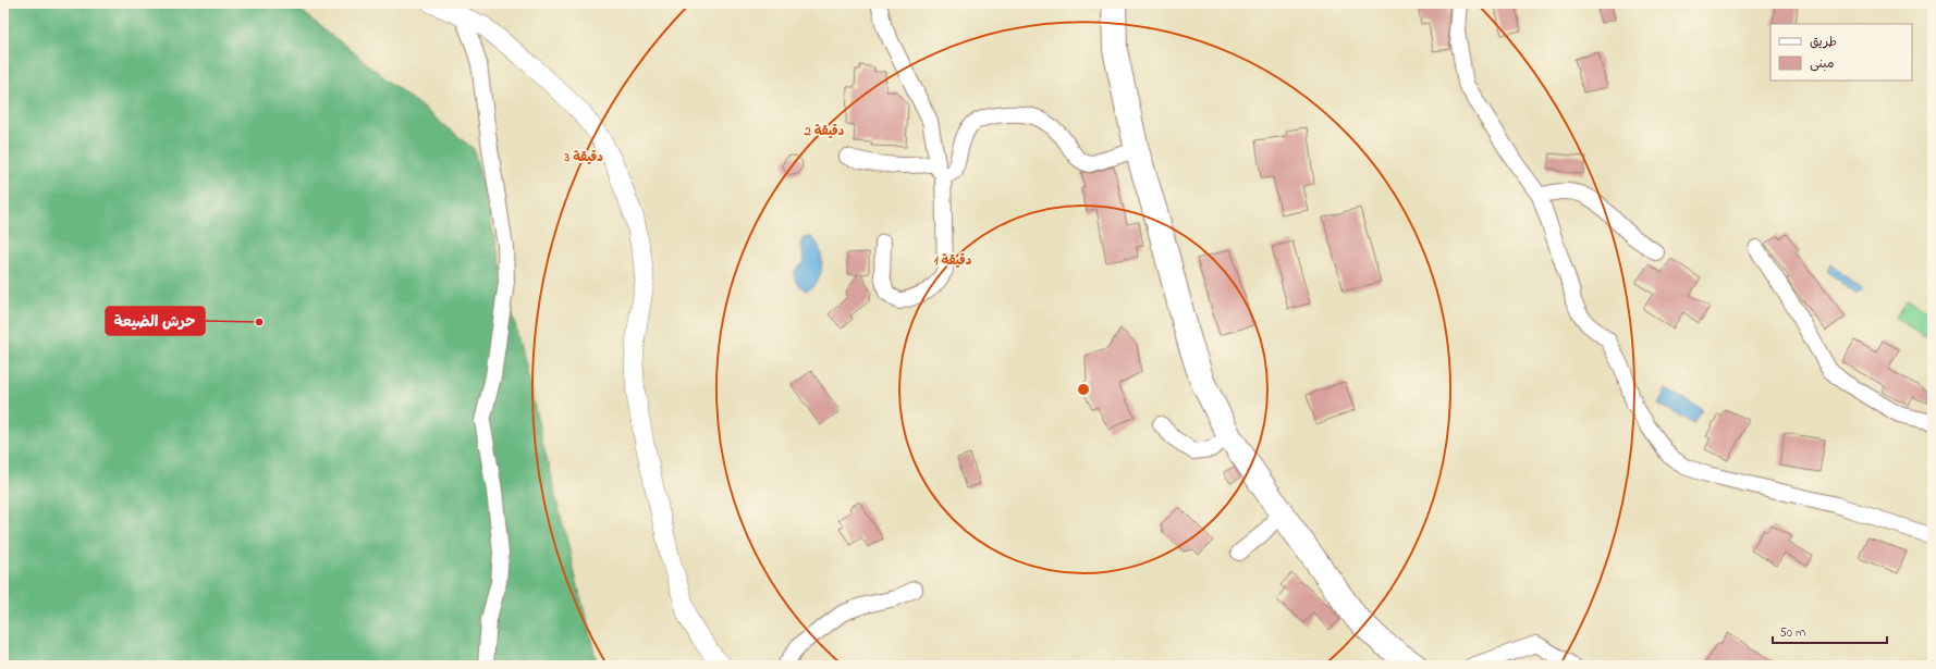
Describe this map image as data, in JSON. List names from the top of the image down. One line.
{"places":["حرش الضيعة"],"legend":["طريق","مبنى"],"scale_bar":"50 m","rings":["2 دقيقة","3 دقيقة","1 دقيقة"]}
